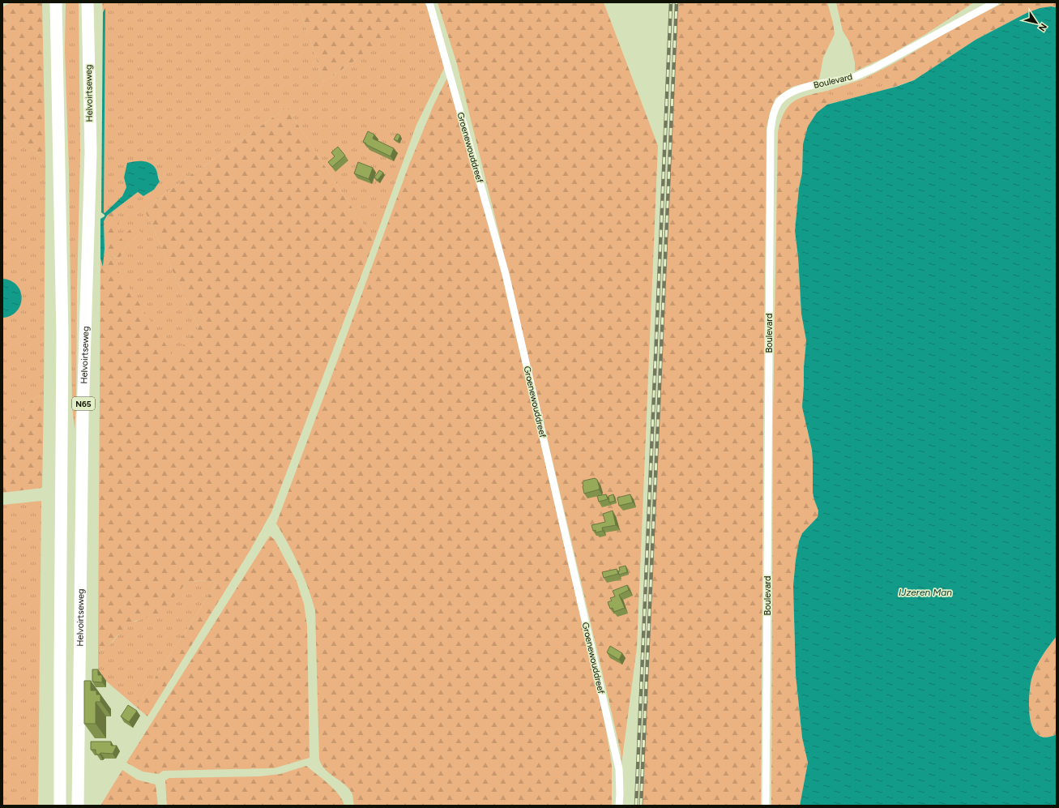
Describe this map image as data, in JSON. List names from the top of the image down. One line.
{"streets":{"main road":["Helvoirtseweg","N65"],"street":["Boulevard","Groenewouddreef"]},"water":["IJzeren Man"],"north":"bottom right"}
